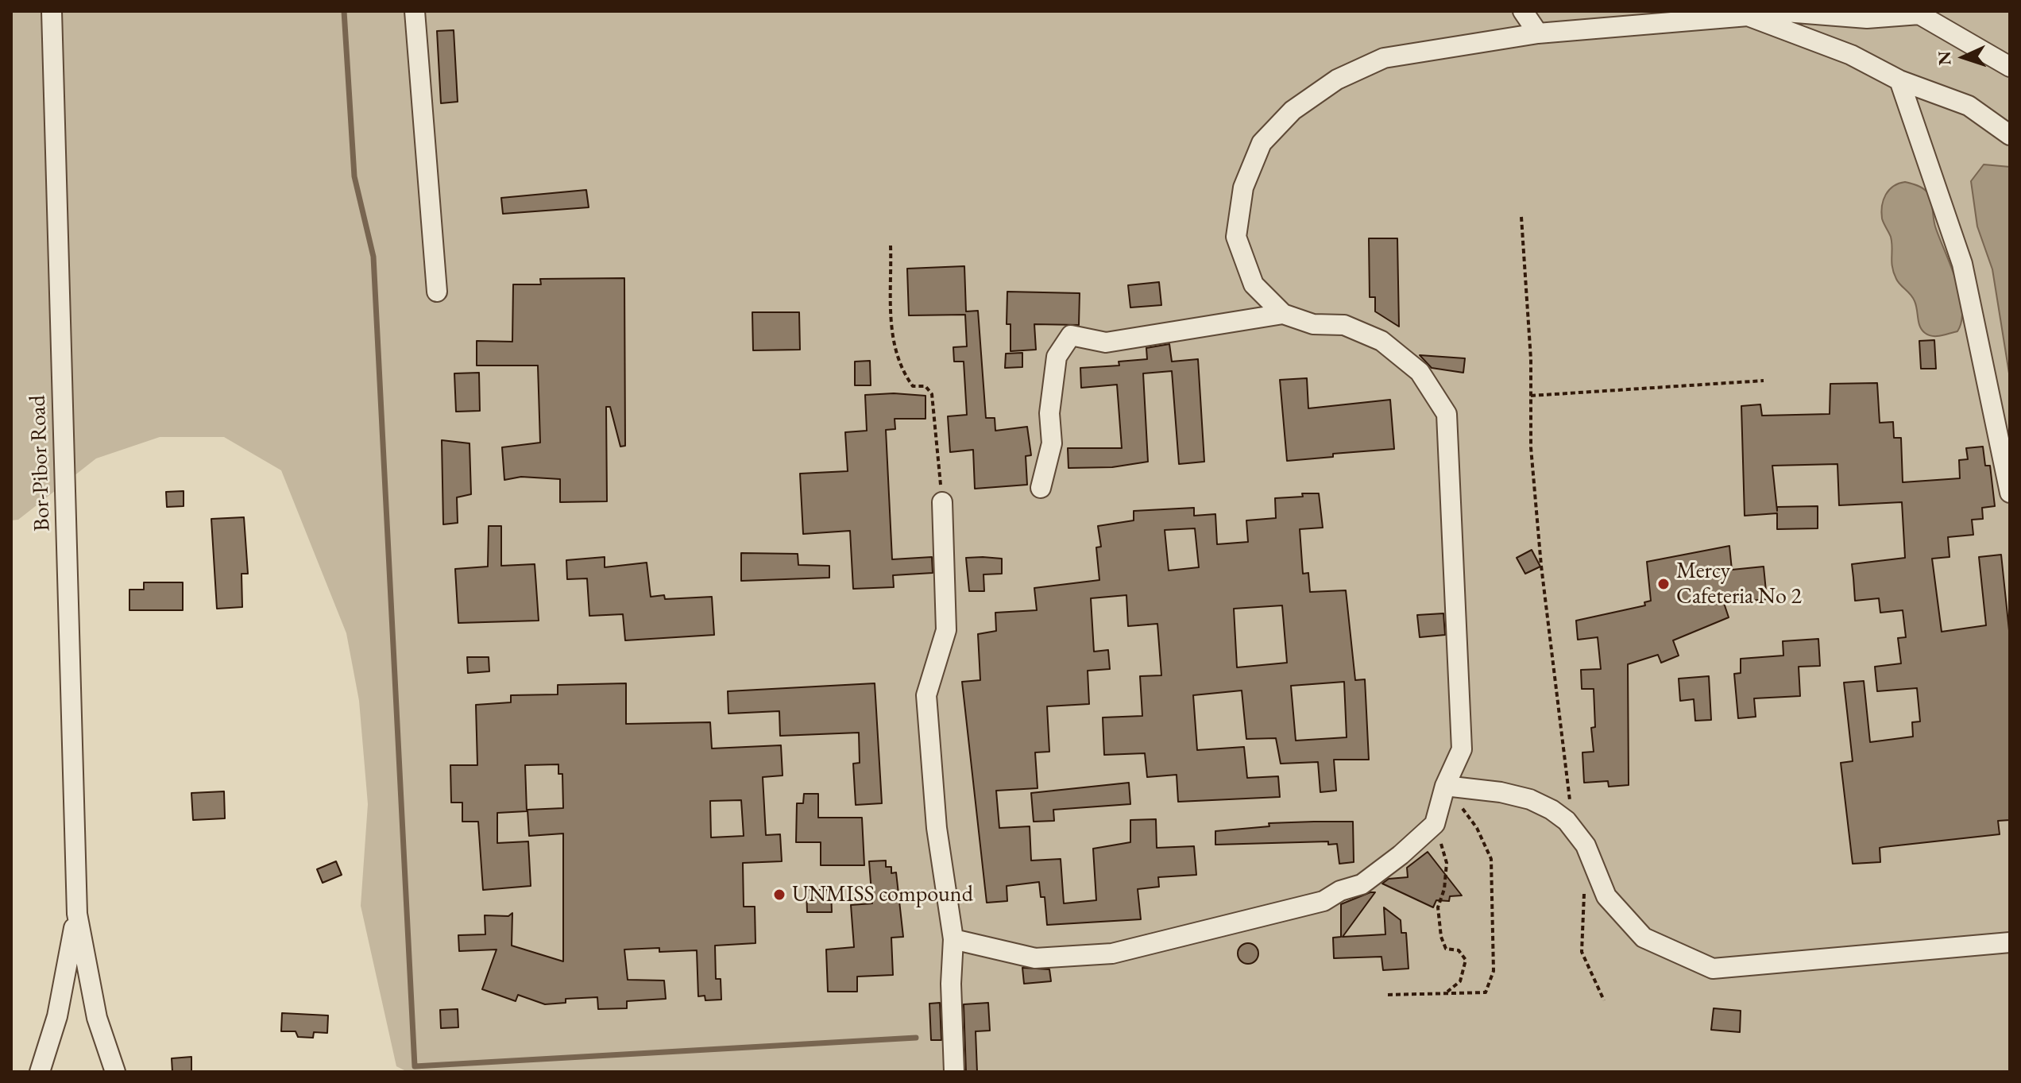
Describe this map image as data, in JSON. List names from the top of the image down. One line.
{"streets":{"street":["Bor-Pibor Road"]},"places":["Mercy Cafeteria No 2","UNMISS compound"],"north":"left"}
